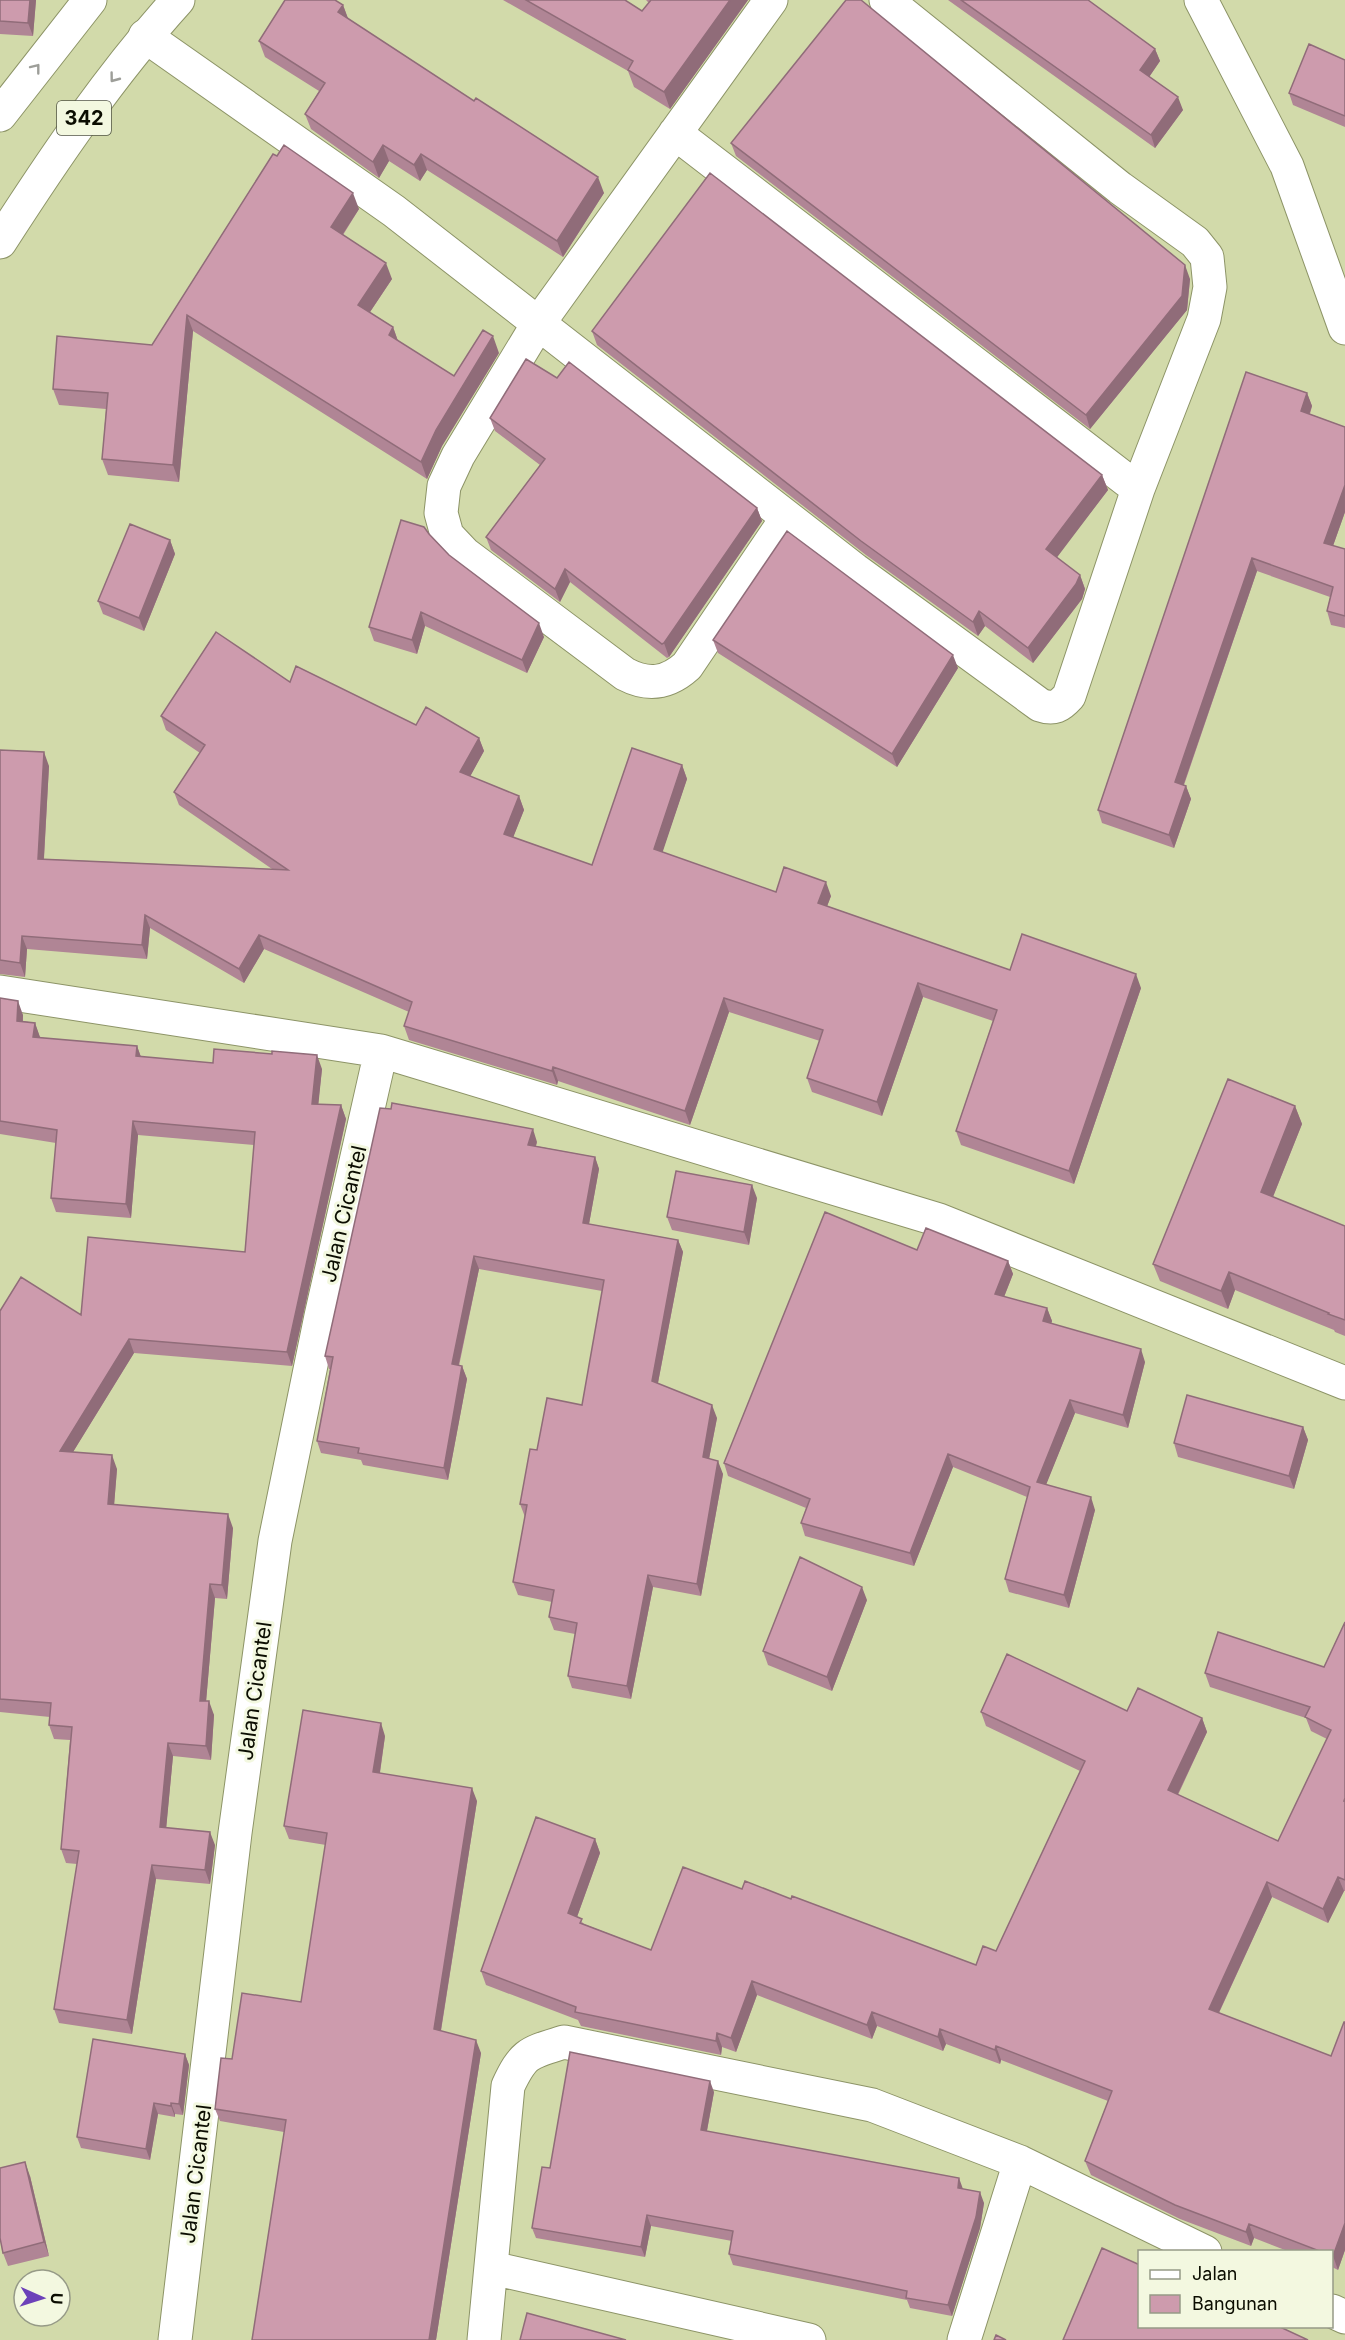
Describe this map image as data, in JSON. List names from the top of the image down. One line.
{"streets":{"street":["342","Jalan Cicantel"]},"legend":["Jalan","Bangunan"],"north":"right"}
